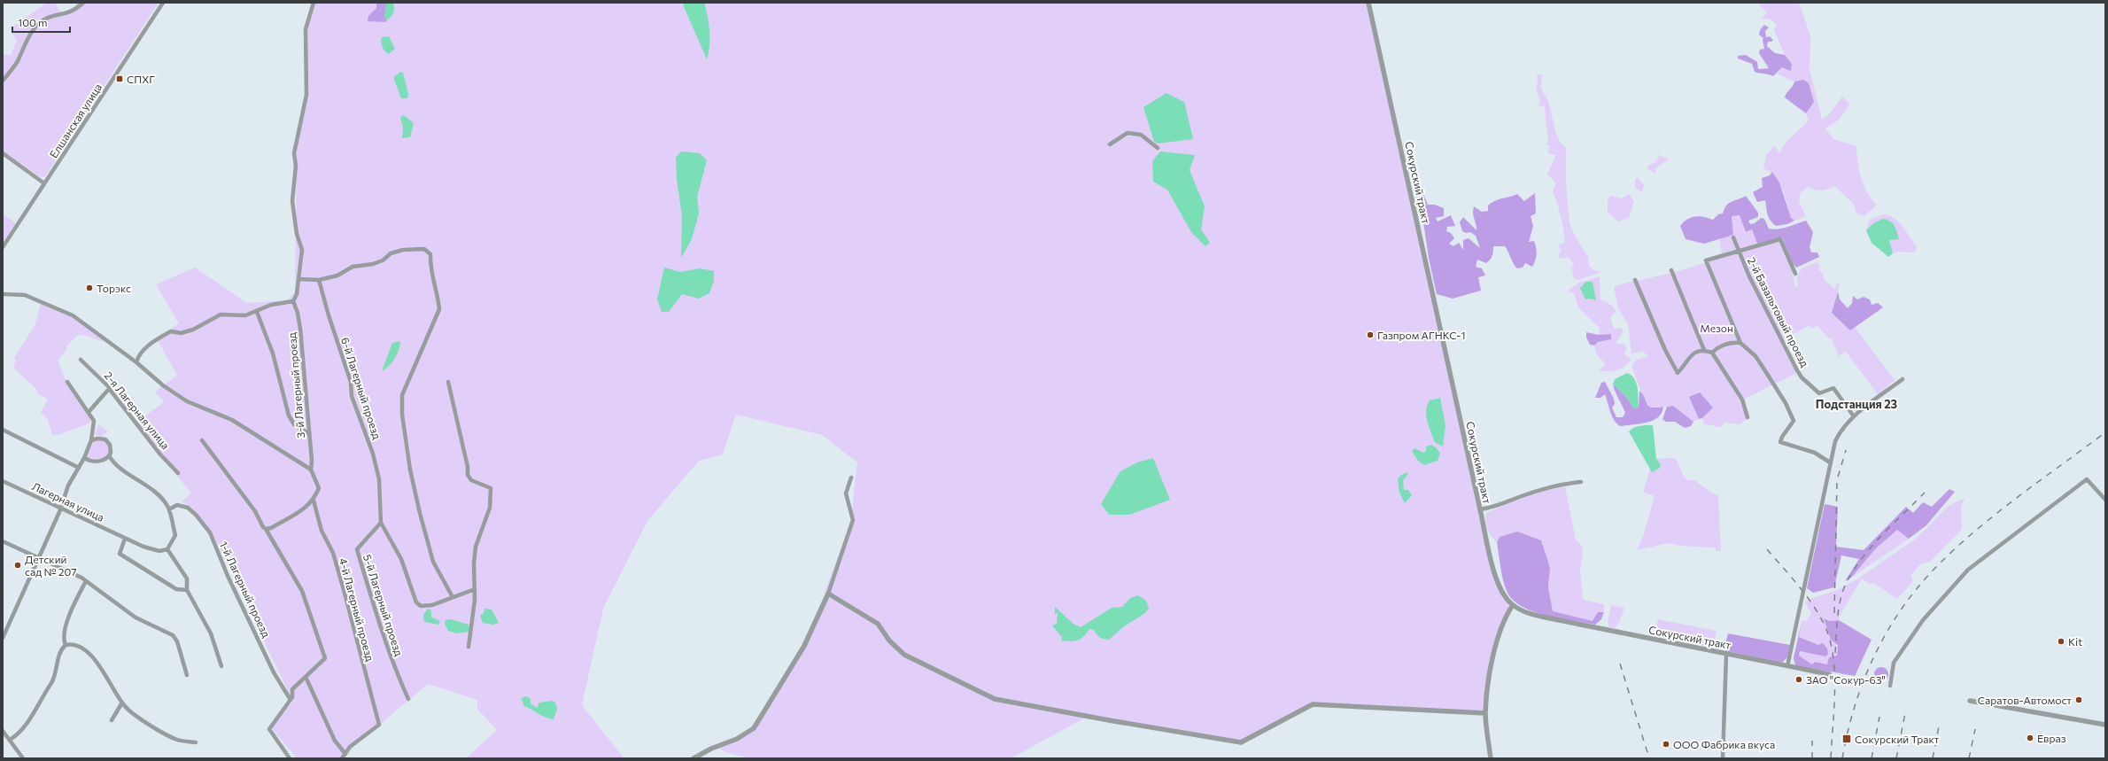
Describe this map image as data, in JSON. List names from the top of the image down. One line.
{"streets":{"street":["Елшанская улица","Сокурский тракт","2-й Базальтовый проезд","3-й Лагерный проезд","6-й Лагерный проезд","2-я Лагерная улица","Лагерная улица","1-й Лагерный проезд","5-й Лагерный проезд","4-й Лагерный проезд"]},"crossings":[["6-й Лагерный проезд","5-й Лагерный проезд"]],"districts":["Подстанция 23"],"parks":["Мезон"],"places":{"transit":["СПХГ","Сокурский Тракт"],"other":["Торэкс","Газпром АГНКС-1","Детский сад № 207","Kit","ЗАО \"Сокур-63\"","Саратов-Автомост","Евраз","ООО Фабрика вкуса"]},"scale_bar":"100 m"}
